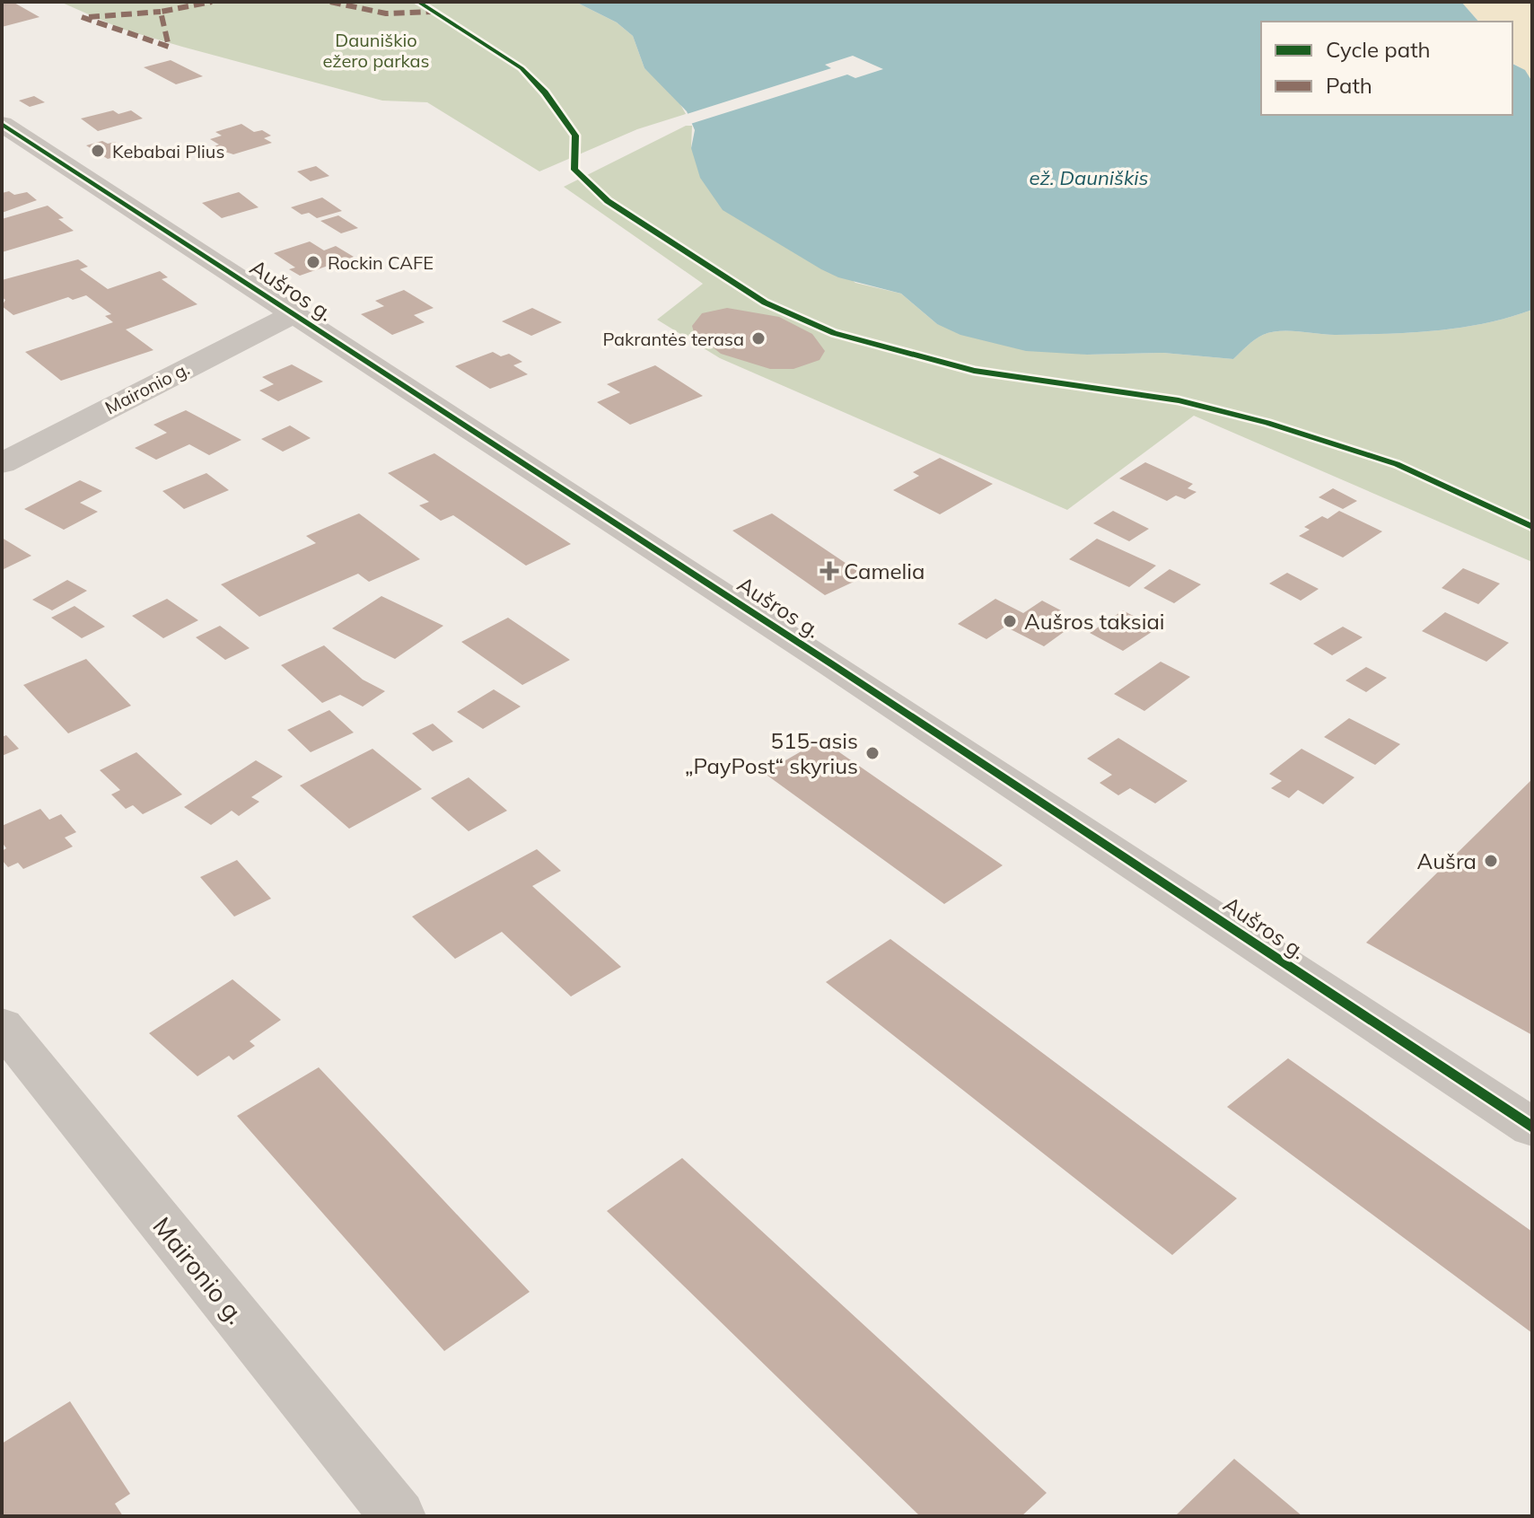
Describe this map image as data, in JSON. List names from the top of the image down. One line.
{"streets":{"street":["Aušros g.","Maironio g."]},"crossings":[["Aušros g.","Maironio g."]],"water":["ež. Dauniškis"],"parks":["Dauniškio ežero parkas"],"places":{"other":["Kebabai Plius","Rockin CAFE","Pakrantės terasa","Aušros taksiai","515-asis „PayPost“ skyrius","Aušra"],"health":["Camelia"]},"legend":["Cycle path","Path"]}
